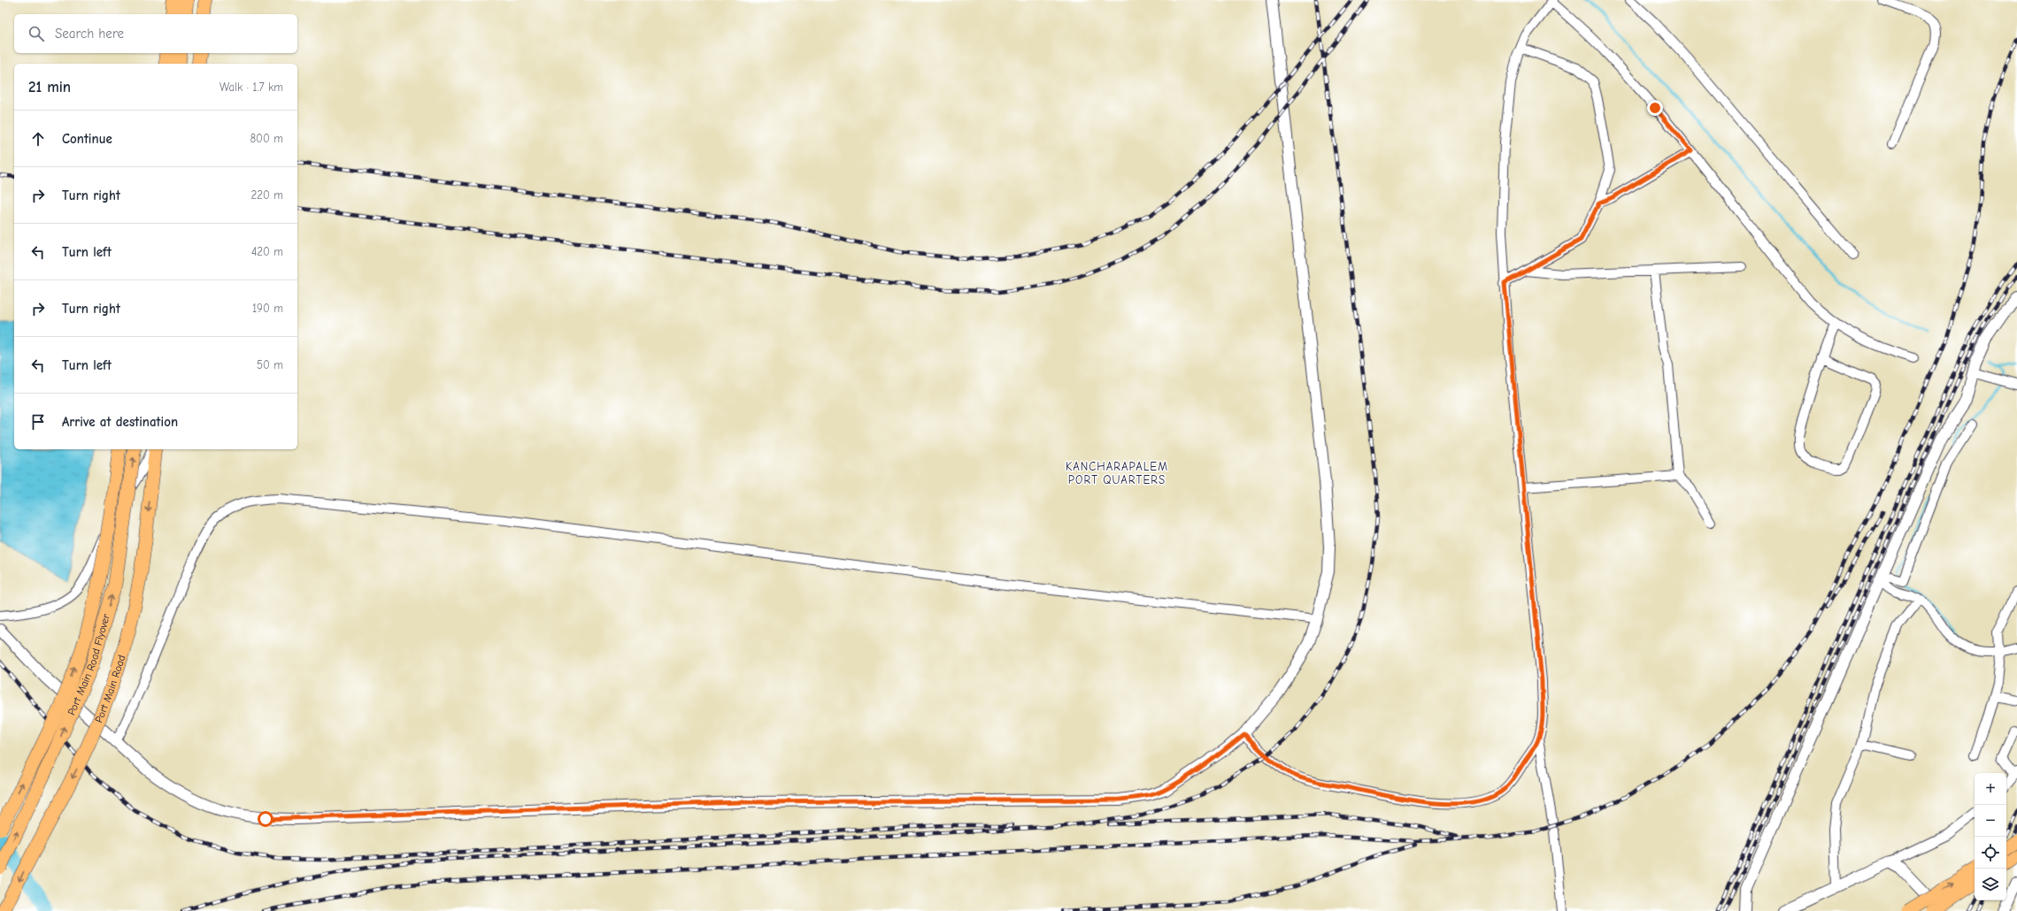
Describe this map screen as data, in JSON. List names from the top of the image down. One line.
{"streets":{"main road":["Port Main Road Flyover","Port Main Road"]},"one_way":["Port Main Road Flyover","Port Main Road"],"districts":["KANCHARAPALEM PORT QUARTERS"],"page":{"search":"Search here","heading":["21 min","Walk · 1.7 km"],"list":[["Continue","800 m"],["Turn right","220 m"],["Turn left","420 m"],["Turn right","190 m"],["Turn left","50 m"],"Arrive at destination"],"map_buttons":["+","−"]}}
